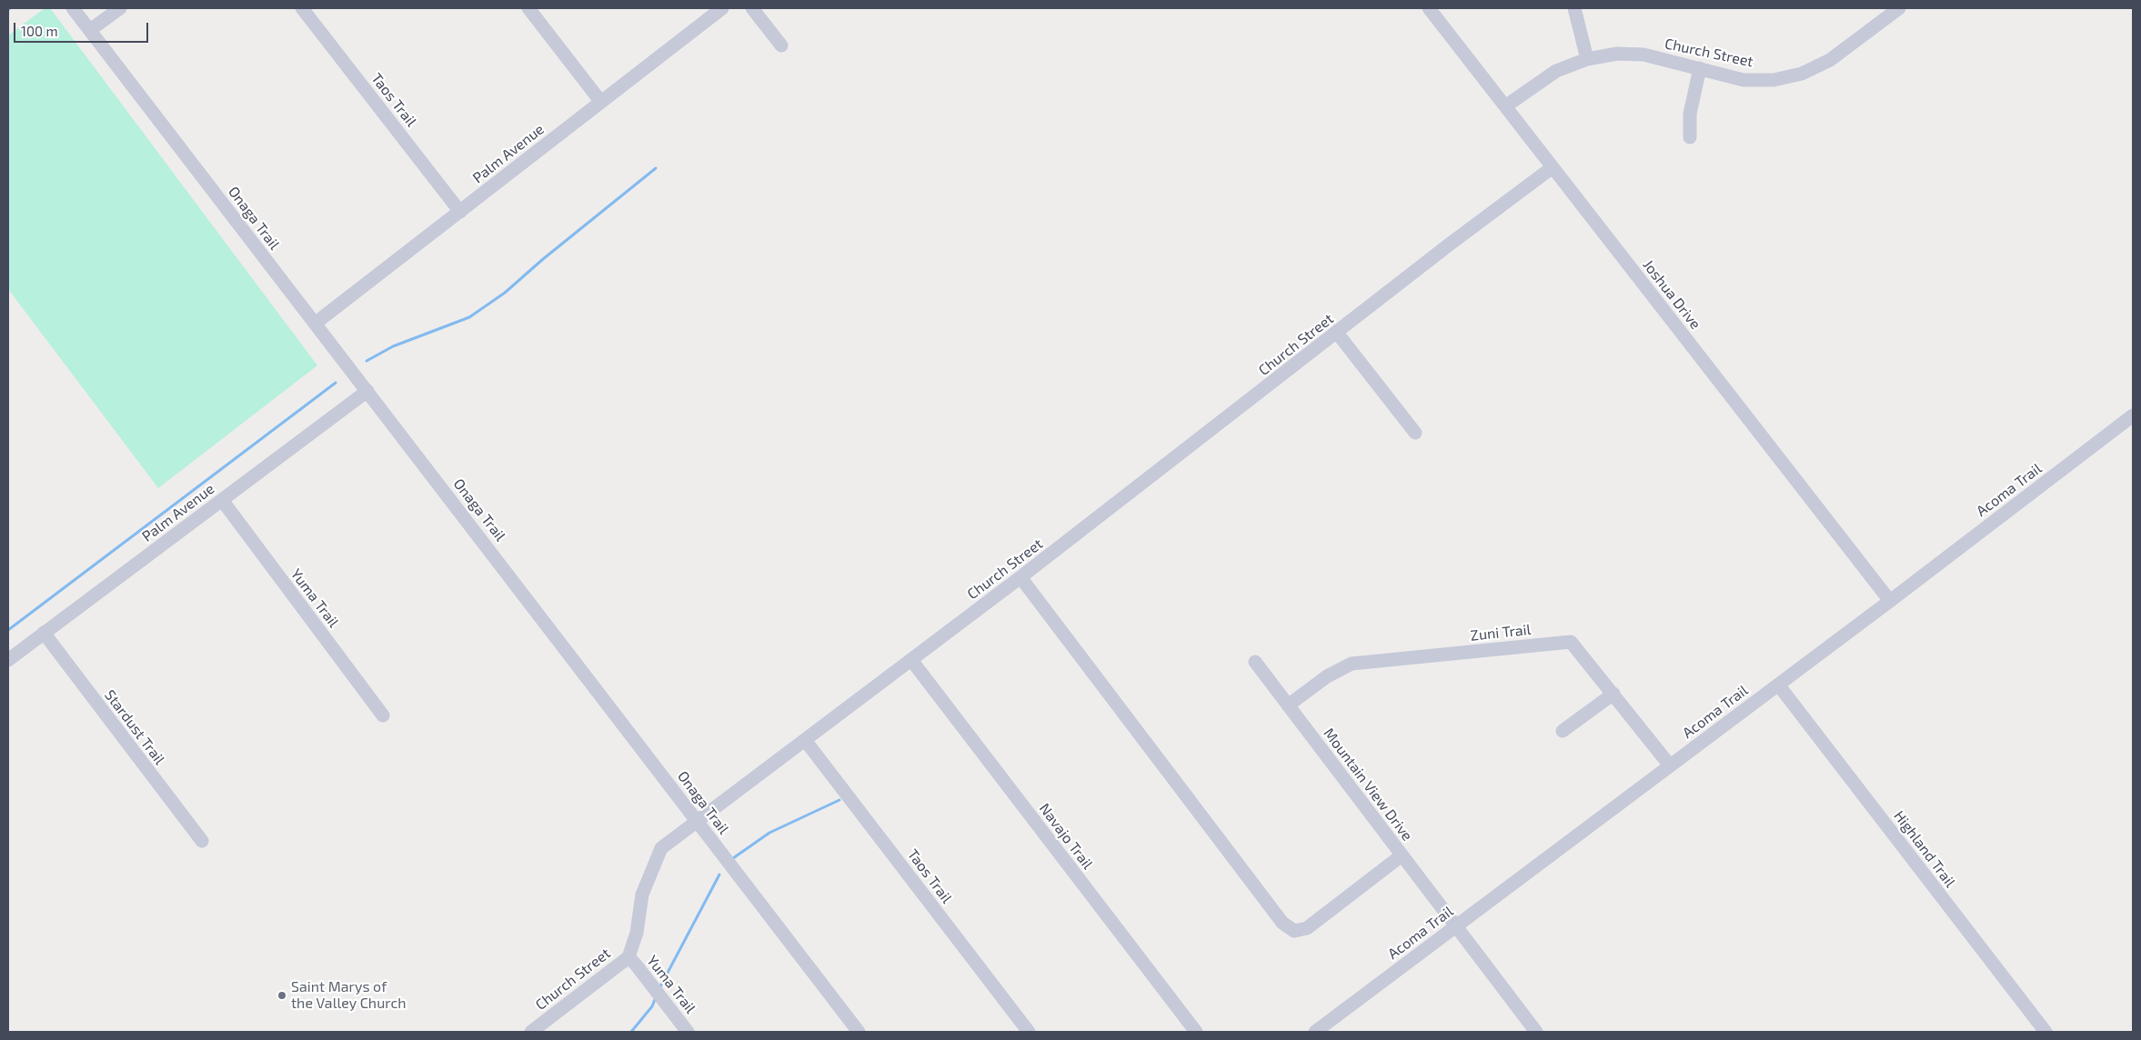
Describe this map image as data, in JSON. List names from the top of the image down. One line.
{"streets":{"street":["Church Street","Taos Trail","Palm Avenue","Onaga Trail","Joshua Drive","Acoma Trail","Yuma Trail","Zuni Trail","Stardust Trail","Mountain View Drive","Navajo Trail","Highland Trail"]},"crossings":[["Church Street","Taos Trail"],["Church Street","Onaga Trail"],["Church Street","Joshua Drive"],["Church Street","Yuma Trail"],["Church Street","Navajo Trail"],["Taos Trail","Palm Avenue"],["Palm Avenue","Onaga Trail"],["Palm Avenue","Yuma Trail"],["Palm Avenue","Stardust Trail"],["Joshua Drive","Acoma Trail"],["Acoma Trail","Zuni Trail"],["Acoma Trail","Mountain View Drive"],["Acoma Trail","Highland Trail"],["Zuni Trail","Mountain View Drive"]],"places":["Saint Marys of the Valley Church"],"scale_bar":"100 m"}
